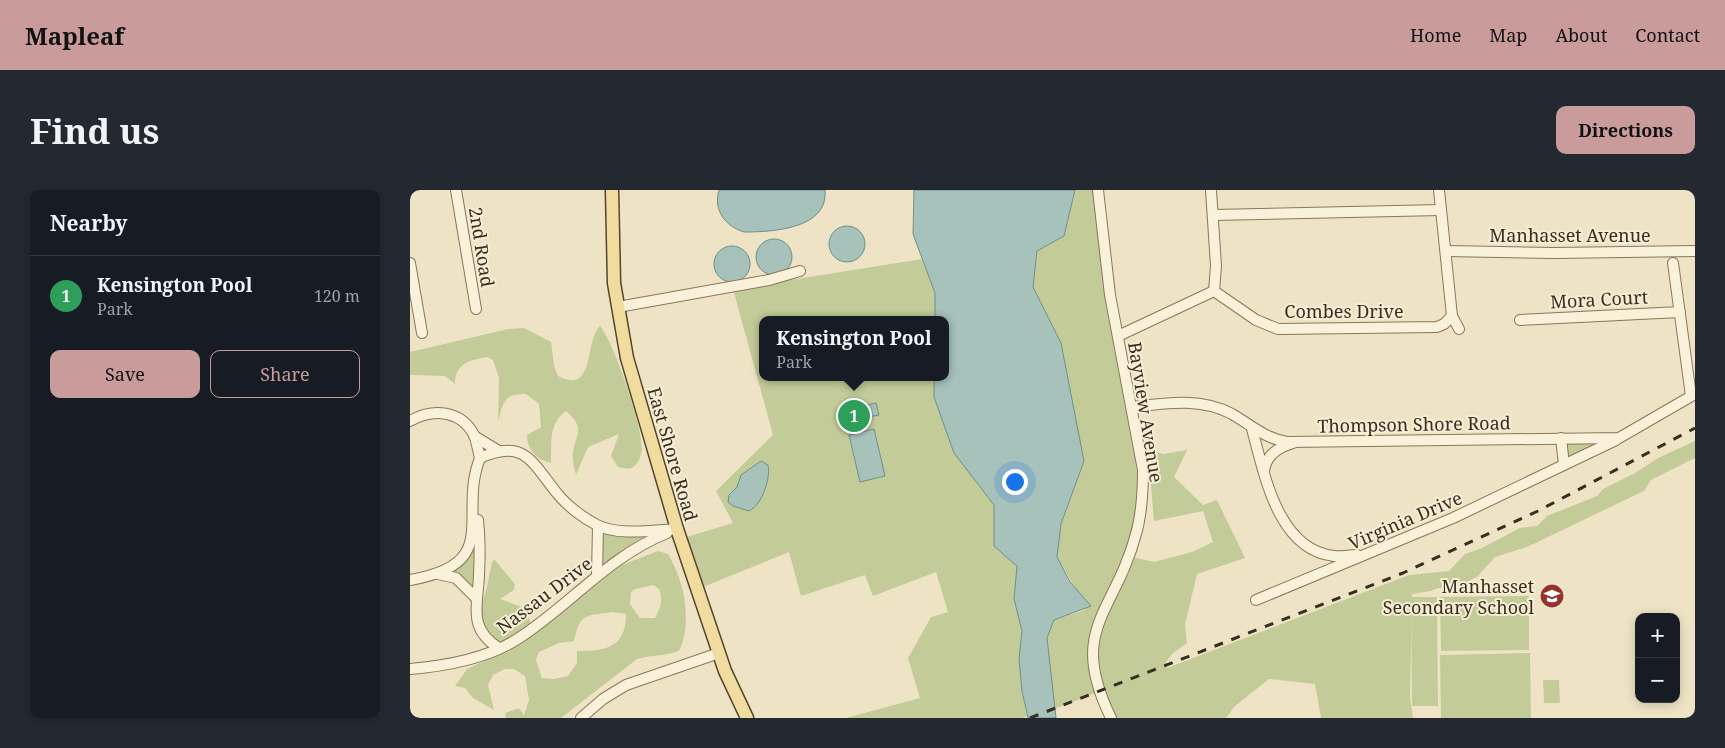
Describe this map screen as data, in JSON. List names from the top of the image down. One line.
{"streets":{"main road":["East Shore Road"],"street":["Manhasset Avenue","2nd Road","Mora Court","Combes Drive","Bayview Avenue","Thompson Shore Road","Virginia Drive","Nassau Drive"]},"crossings":[["Bayview Avenue","Thompson Shore Road"],["Thompson Shore Road","Virginia Drive"],["East Shore Road","Nassau Drive"]],"places":{"school or university":["Manhasset Secondary School"]},"page":{"header":"Mapleaf","nav":["Home","Map","About","Contact"],"buttons":["Directions",["Save","Share"]],"title":"Find us","heading":"Nearby","list":[{"mark":"1","name":"Kensington Pool","note":"Park","value":"120 m"}],"popup":["Kensington Pool","Park"],"pins":"1","map_buttons":["+","−"]}}
